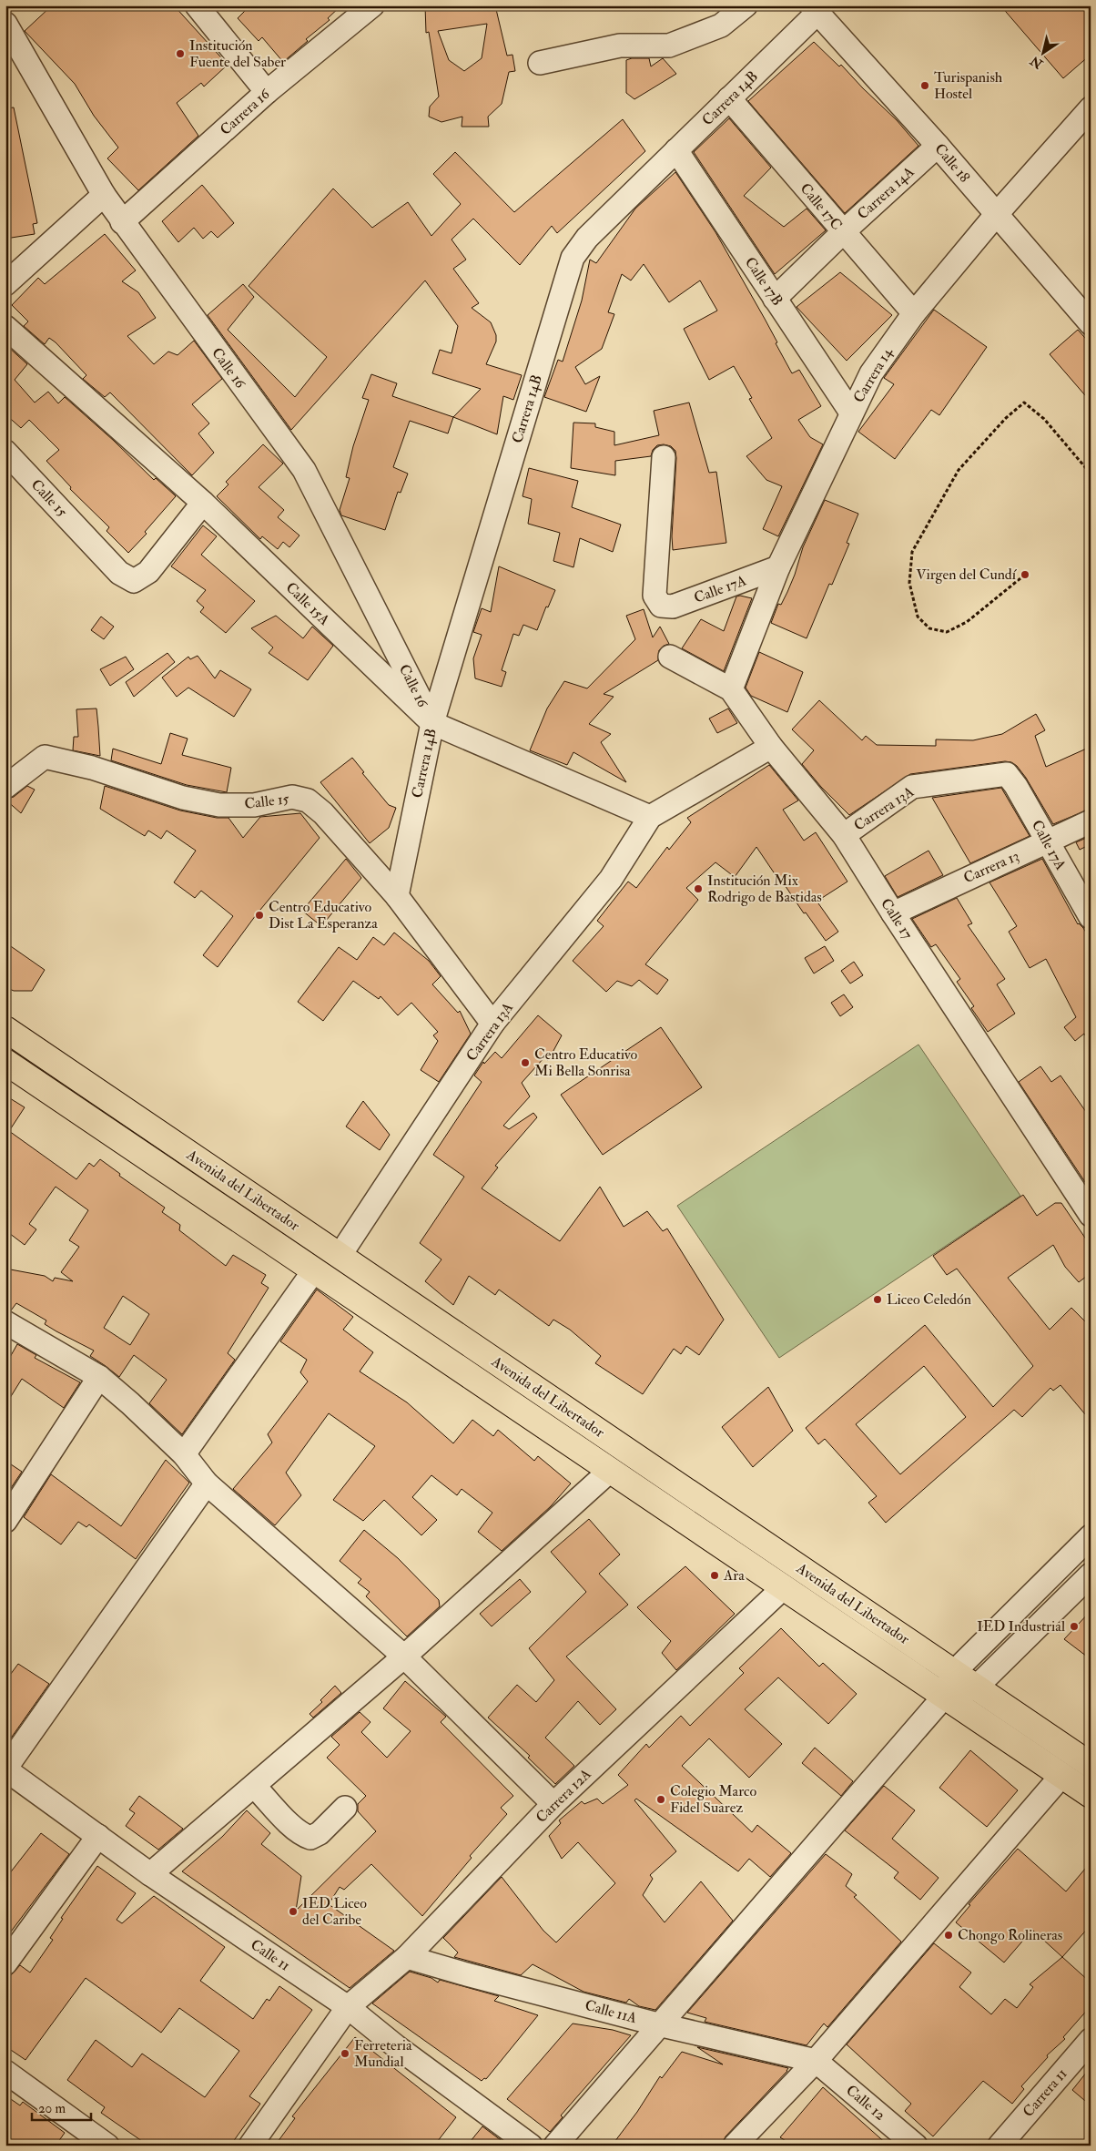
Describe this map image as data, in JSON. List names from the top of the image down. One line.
{"streets":{"main road":["Avenida del Libertador"],"street":["Carrera 14B","Carrera 16","Calle 18","Carrera 14A","Calle 17C","Calle 17B","Calle 16","Carrera 14","Calle 15","Calle 17A","Calle 15A","Carrera 13A","Carrera 13","Calle 17","Carrera 12A","Calle 11","Calle 11A","Carrera 11","Calle 12"]},"crossings":[["Carrera 14B","Calle 18"],["Carrera 14B","Calle 17C"],["Carrera 14B","Calle 17B"],["Carrera 14B","Calle 16"],["Carrera 14B","Calle 15"],["Carrera 14B","Calle 15A"],["Carrera 16","Calle 16"],["Calle 18","Carrera 14A"],["Calle 18","Carrera 14"],["Carrera 14A","Calle 17C"],["Carrera 14A","Calle 17B"],["Calle 17C","Carrera 14"],["Calle 17B","Carrera 14"],["Calle 16","Calle 15A"],["Carrera 14","Calle 17A"],["Carrera 14","Calle 17"],["Calle 15","Calle 15A"],["Calle 15","Carrera 13A"],["Calle 17A","Carrera 13A"],["Calle 17A","Carrera 13"],["Calle 15A","Carrera 13A"],["Carrera 13A","Calle 17"],["Carrera 13A","Avenida del Libertador"],["Carrera 13","Calle 17"],["Avenida del Libertador","Carrera 12A"],["Carrera 12A","Calle 11"],["Carrera 12A","Calle 11A"],["Calle 11A","Calle 12"]],"places":["Institución Fuente del Saber","Turispanish Hostel","Virgen del Cundí","Institución Mix Rodrigo de Bastidas","Centro Educativo Dist La Esperanza","Centro Educativo Mi Bella Sonrisa","Liceo Celedón","Ara","IED Industrial","Colegio Marco Fidel Suarez","IED Liceo del Caribe","Chongo Rolineras","Ferreteria Mundial"],"scale_bar":"20 m","north":"bottom left"}
